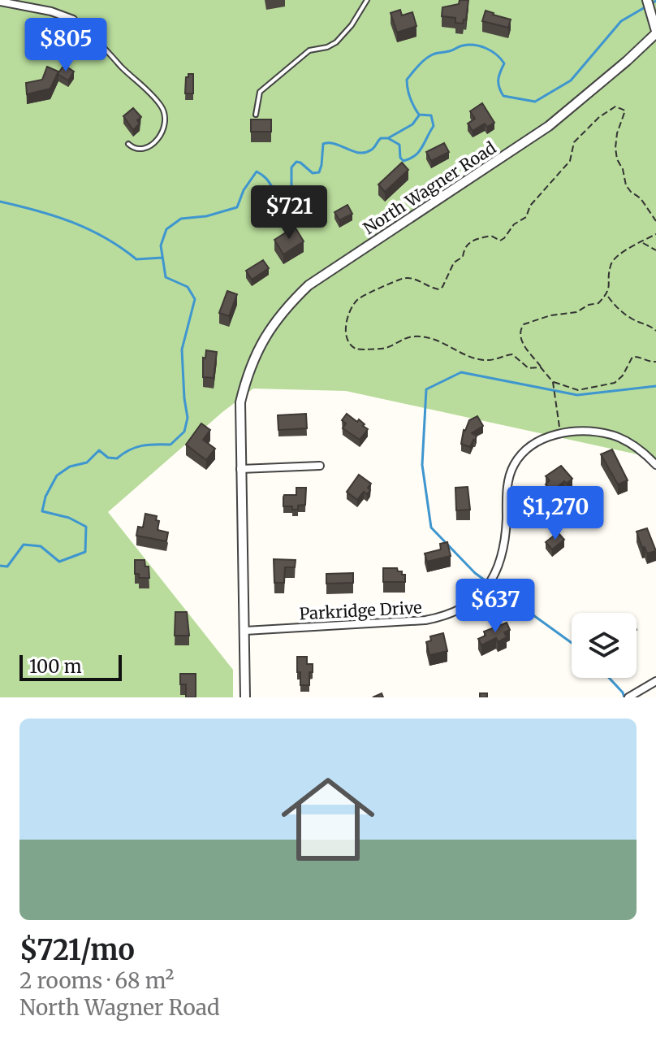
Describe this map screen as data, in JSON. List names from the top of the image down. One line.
{"streets":{"street":["North Wagner Road","Parkridge Drive"]},"crossings":[["North Wagner Road","Parkridge Drive"]],"scale_bar":"100 m","page":{"price":["$805","$721","$1,270","$637"],"scale":"100 m","list":[{"name":"$721/mo","note":"2 rooms · 68 m² · North Wagner Road"}]}}
